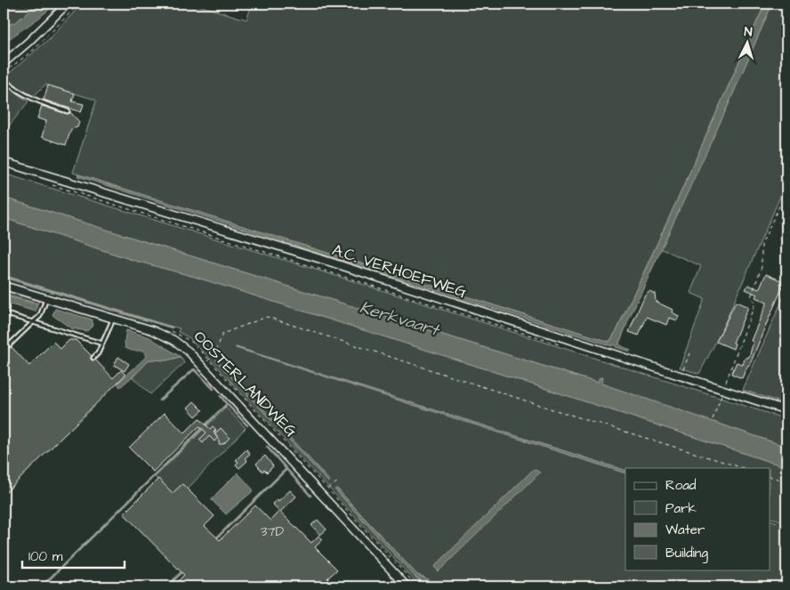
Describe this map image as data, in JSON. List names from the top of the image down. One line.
{"streets":{"street":["A.C. VERHOEFWEG","OOSTERLANDWEG"]},"water":["Kerkvaart"],"house_numbers":["37D"],"legend":["Road","Park","Water","Building"],"scale_bar":"100 m","north":"top"}
